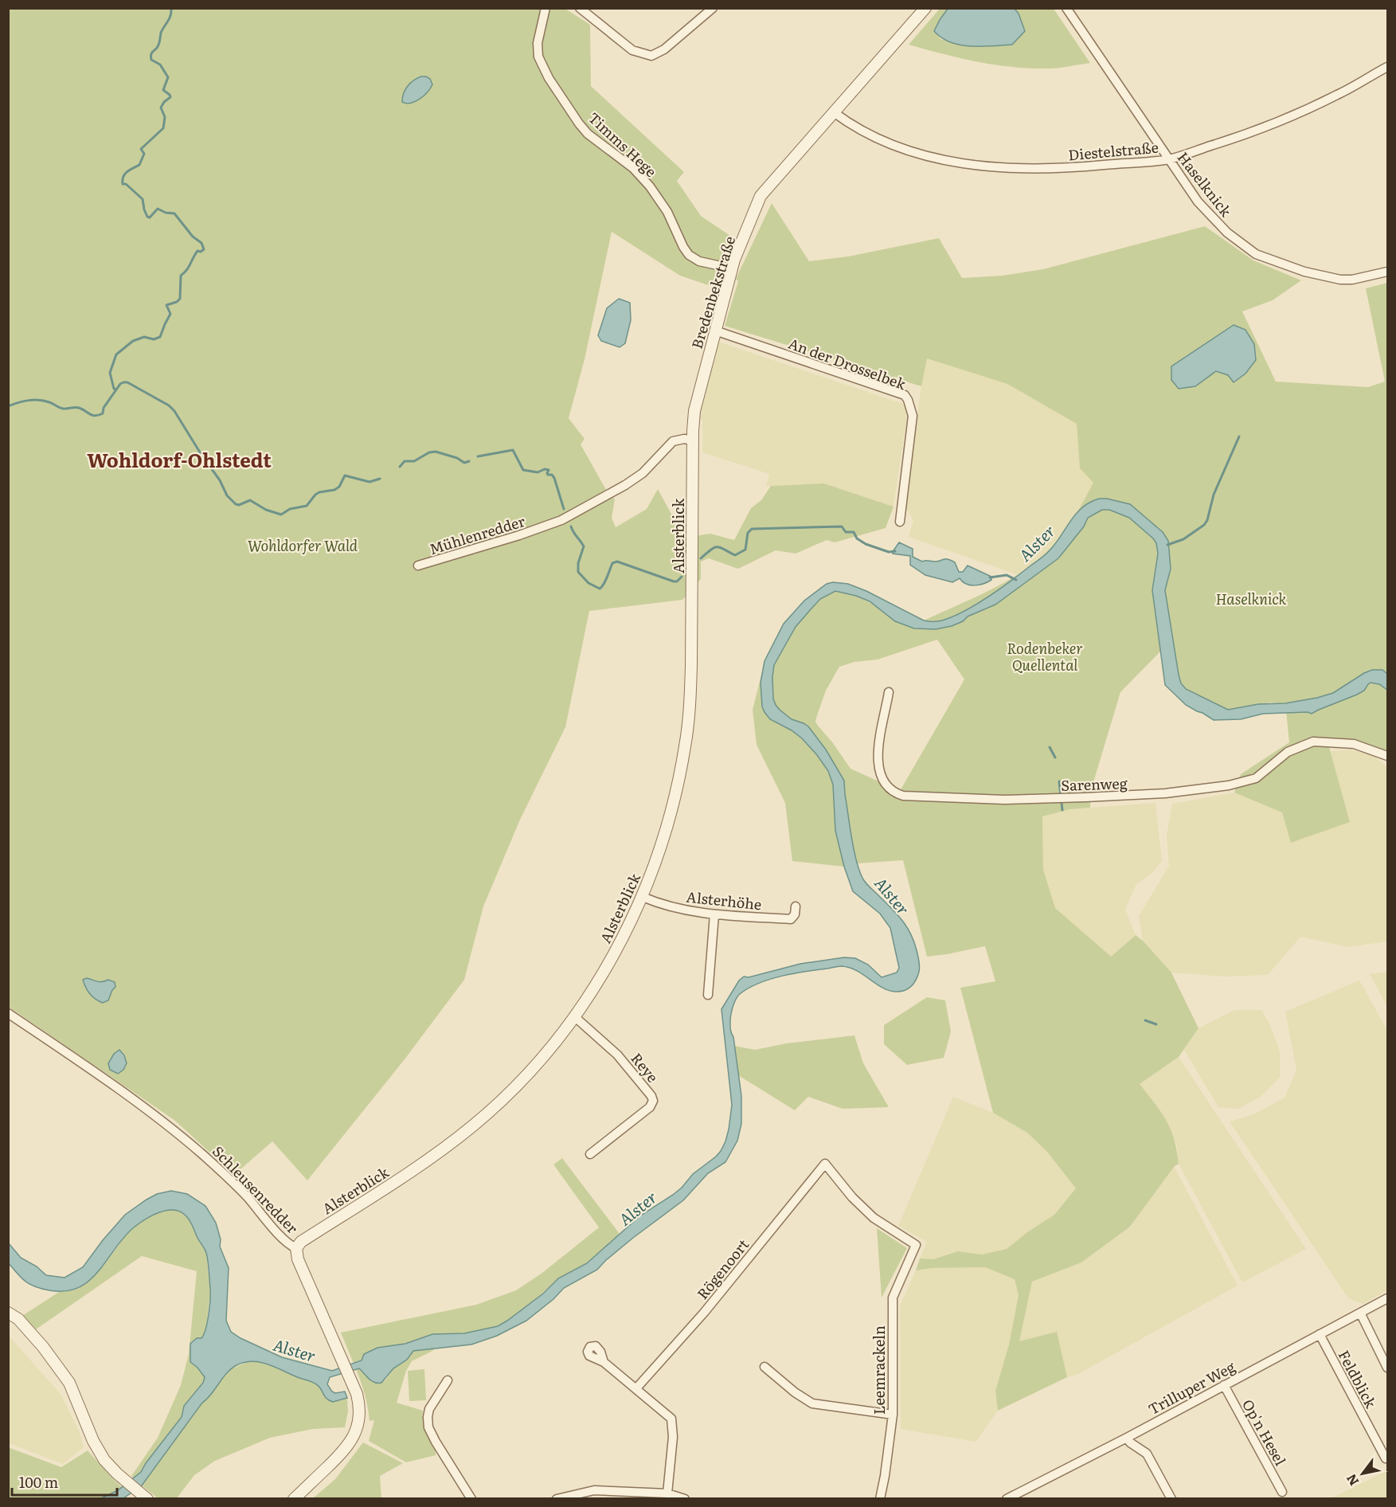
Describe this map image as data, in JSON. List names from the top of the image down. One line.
{"streets":{"street":["Timms Hege","Diestelstraße","Haselknick","Bredenbekstraße","An der Drosselbek","Mühlenredder","Alsterblick","Sarenweg","Alsterhöhe","Reye","Schleusenredder","Rögenoort","Leemrackeln","Feldblick","Trilluper Weg","Op'n Hesel"]},"crossings":[["Timms Hege","Bredenbekstraße"],["Diestelstraße","Haselknick"],["Diestelstraße","Bredenbekstraße"],["Bredenbekstraße","An der Drosselbek"],["Bredenbekstraße","Mühlenredder"],["Bredenbekstraße","Alsterblick"],["Mühlenredder","Alsterblick"],["Alsterblick","Alsterhöhe"],["Alsterblick","Reye"],["Alsterblick","Schleusenredder"],["Rögenoort","Leemrackeln"],["Feldblick","Trilluper Weg"],["Trilluper Weg","Op'n Hesel"]],"districts":["Wohldorf-Ohlstedt"],"water":["Alster"],"parks":["Wohldorfer Wald","Haselknick","Rodenbeker Quellental"],"scale_bar":"100 m","north":"bottom left"}
